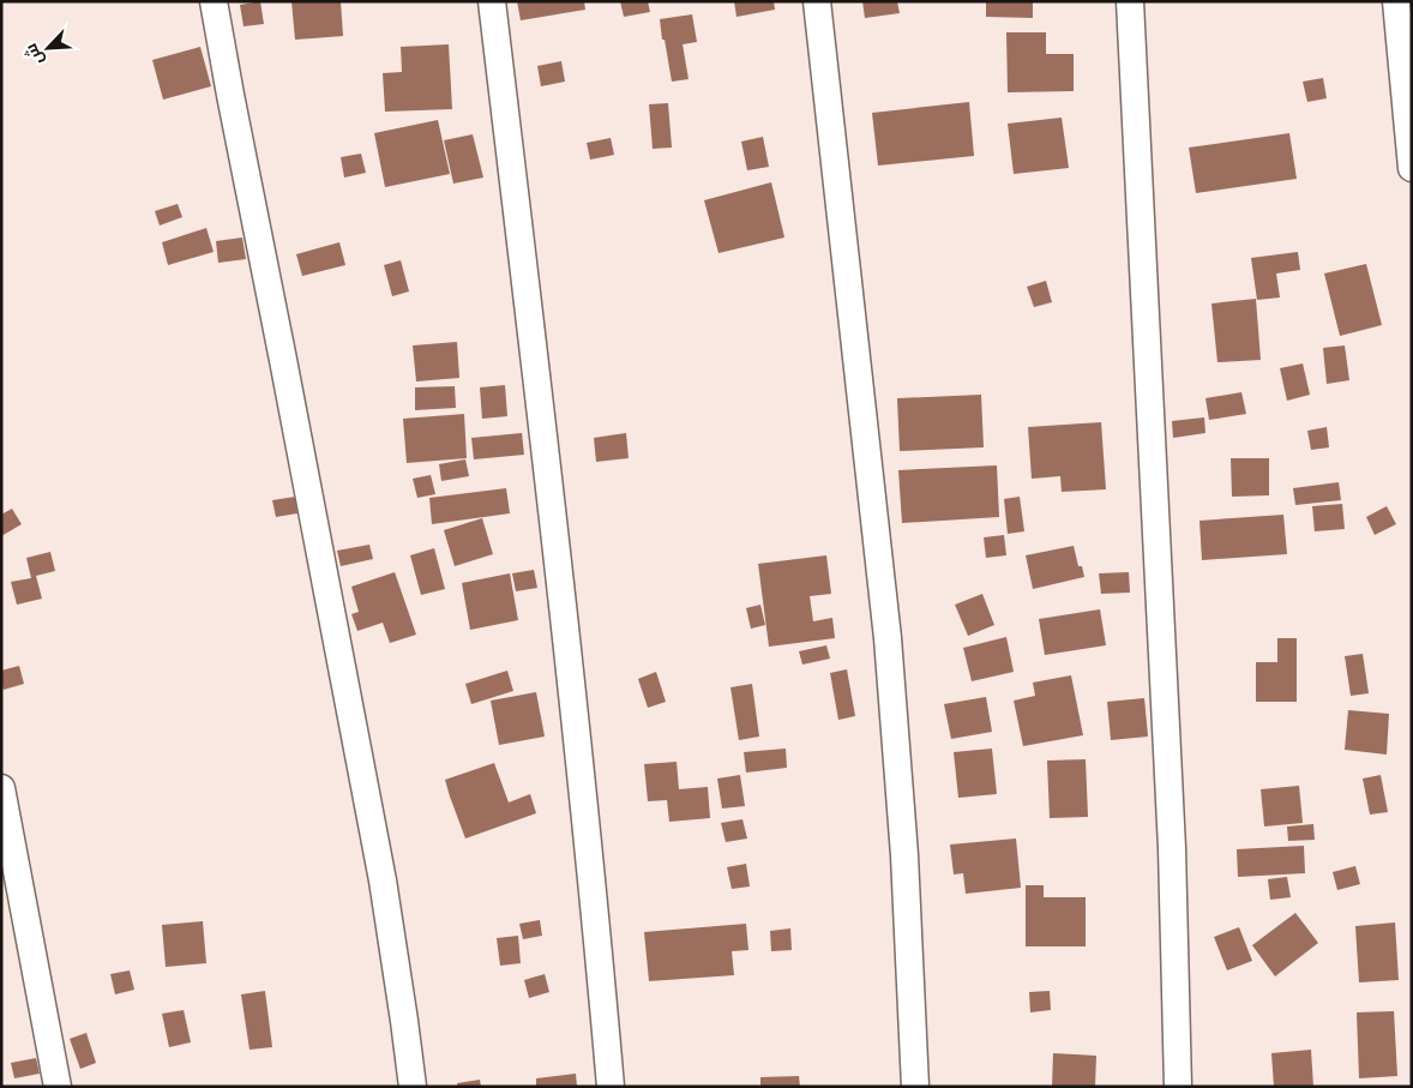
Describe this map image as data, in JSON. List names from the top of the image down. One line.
{"north":"bottom left"}
